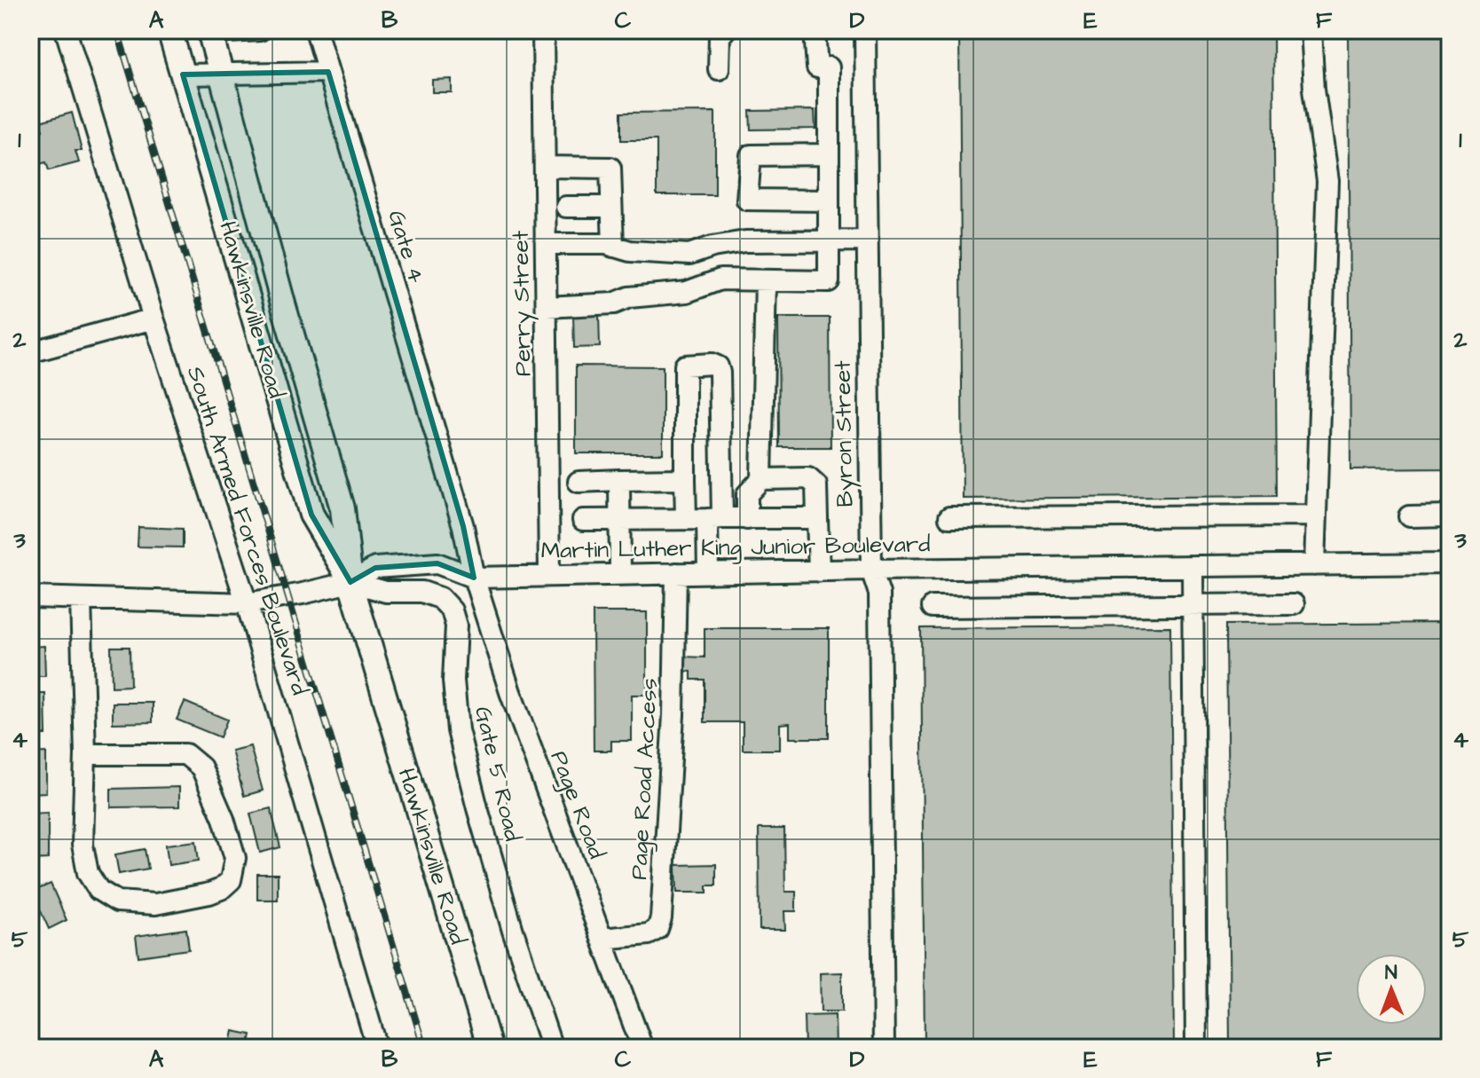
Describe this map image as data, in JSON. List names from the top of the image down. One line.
{"streets":{"main road":["Hawkinsville Road"],"street":["Gate 4","Perry Street","Byron Street","South Armed Forces Boulevard","Martin Luther King Junior Boulevard","Gate 5 Road","Page Road Access","Page Road"]},"crossings":[["Gate 4","Martin Luther King Junior Boulevard"],["Gate 4","Page Road"],["Perry Street","Martin Luther King Junior Boulevard"],["Hawkinsville Road","Martin Luther King Junior Boulevard"],["Hawkinsville Road","Gate 5 Road"],["Byron Street","Martin Luther King Junior Boulevard"],["South Armed Forces Boulevard","Martin Luther King Junior Boulevard"],["Martin Luther King Junior Boulevard","Gate 5 Road"],["Martin Luther King Junior Boulevard","Page Road Access"],["Martin Luther King Junior Boulevard","Page Road"],["Page Road Access","Page Road"]],"north":"top","grid":{"columns":["A","B","C","D","E","F"],"rows":["1","2","3","4","5"]}}
